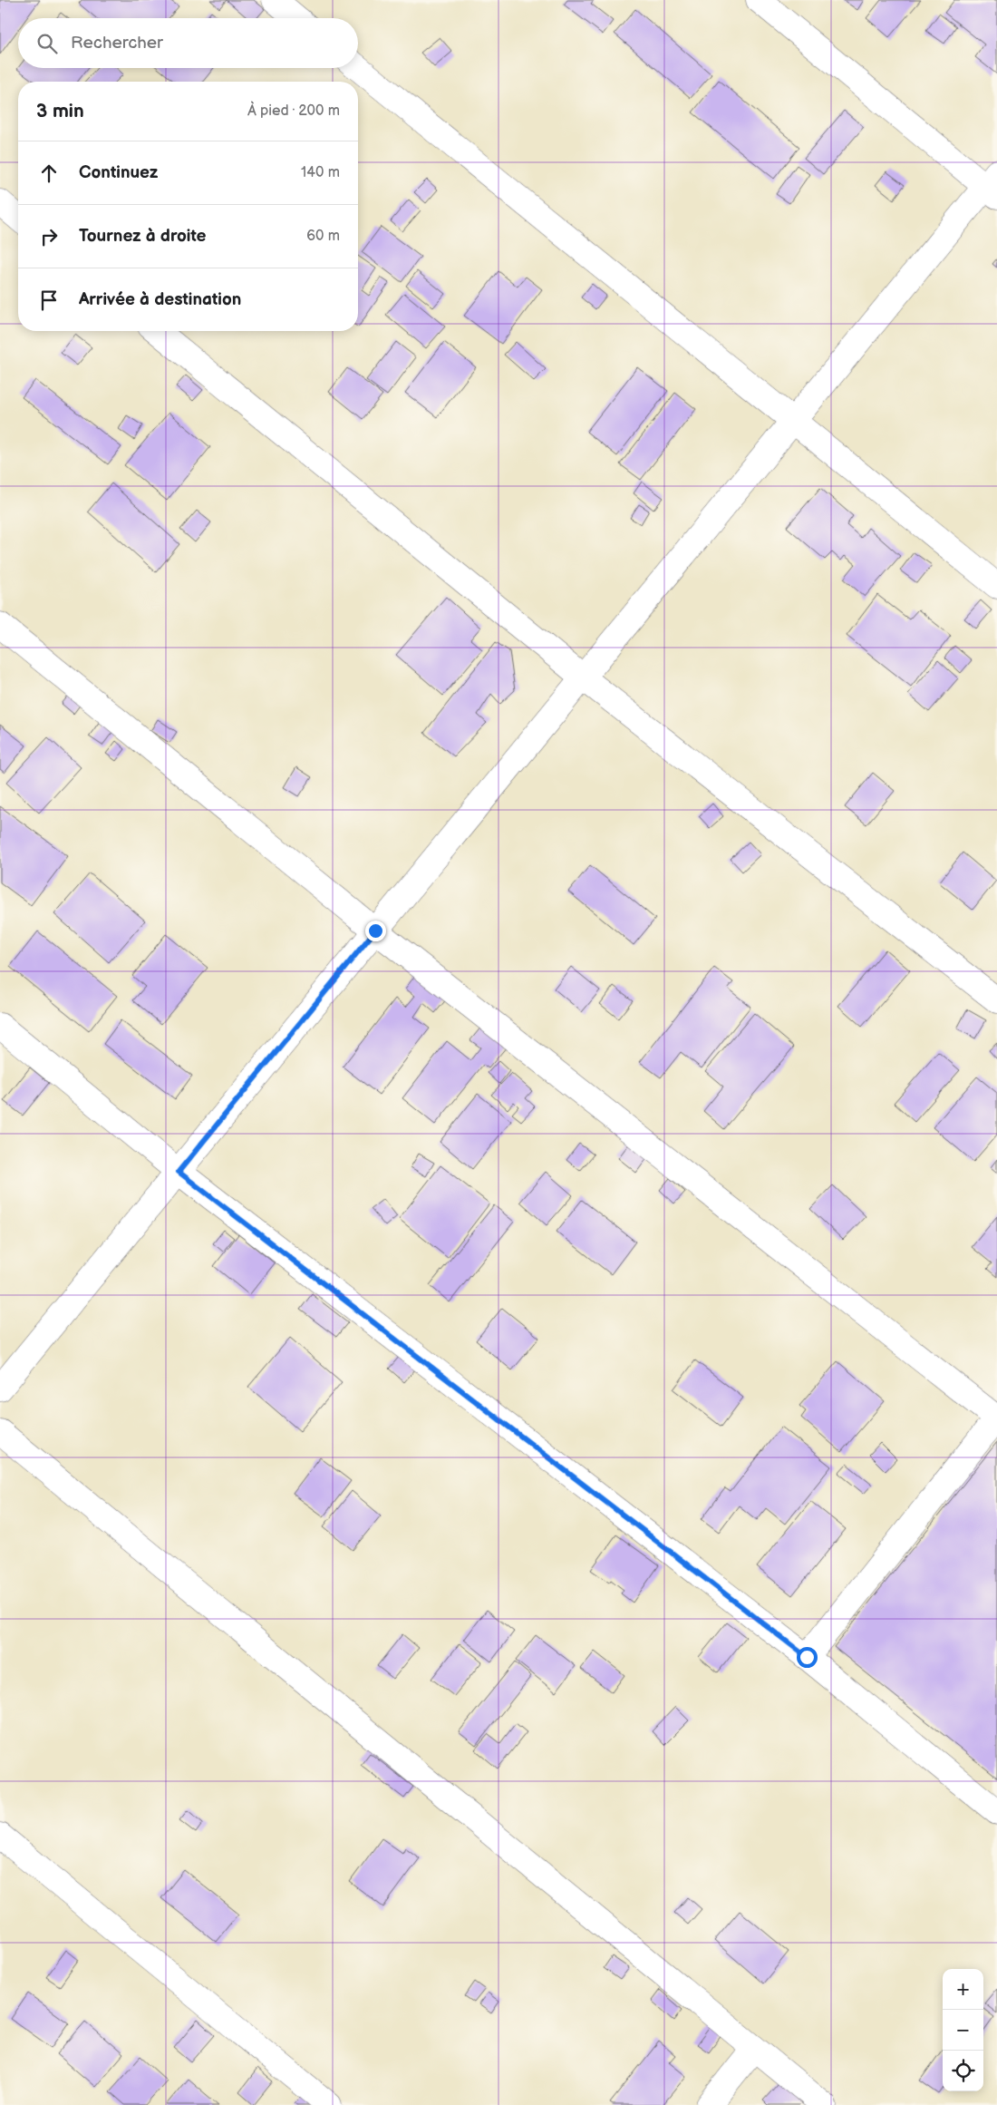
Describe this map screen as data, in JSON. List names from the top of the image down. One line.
{"page":{"search":"Rechercher","heading":["3 min","À pied · 200 m"],"list":[["Continuez","140 m"],["Tournez à droite","60 m"],"Arrivée à destination"],"map_buttons":["+","−"]}}
